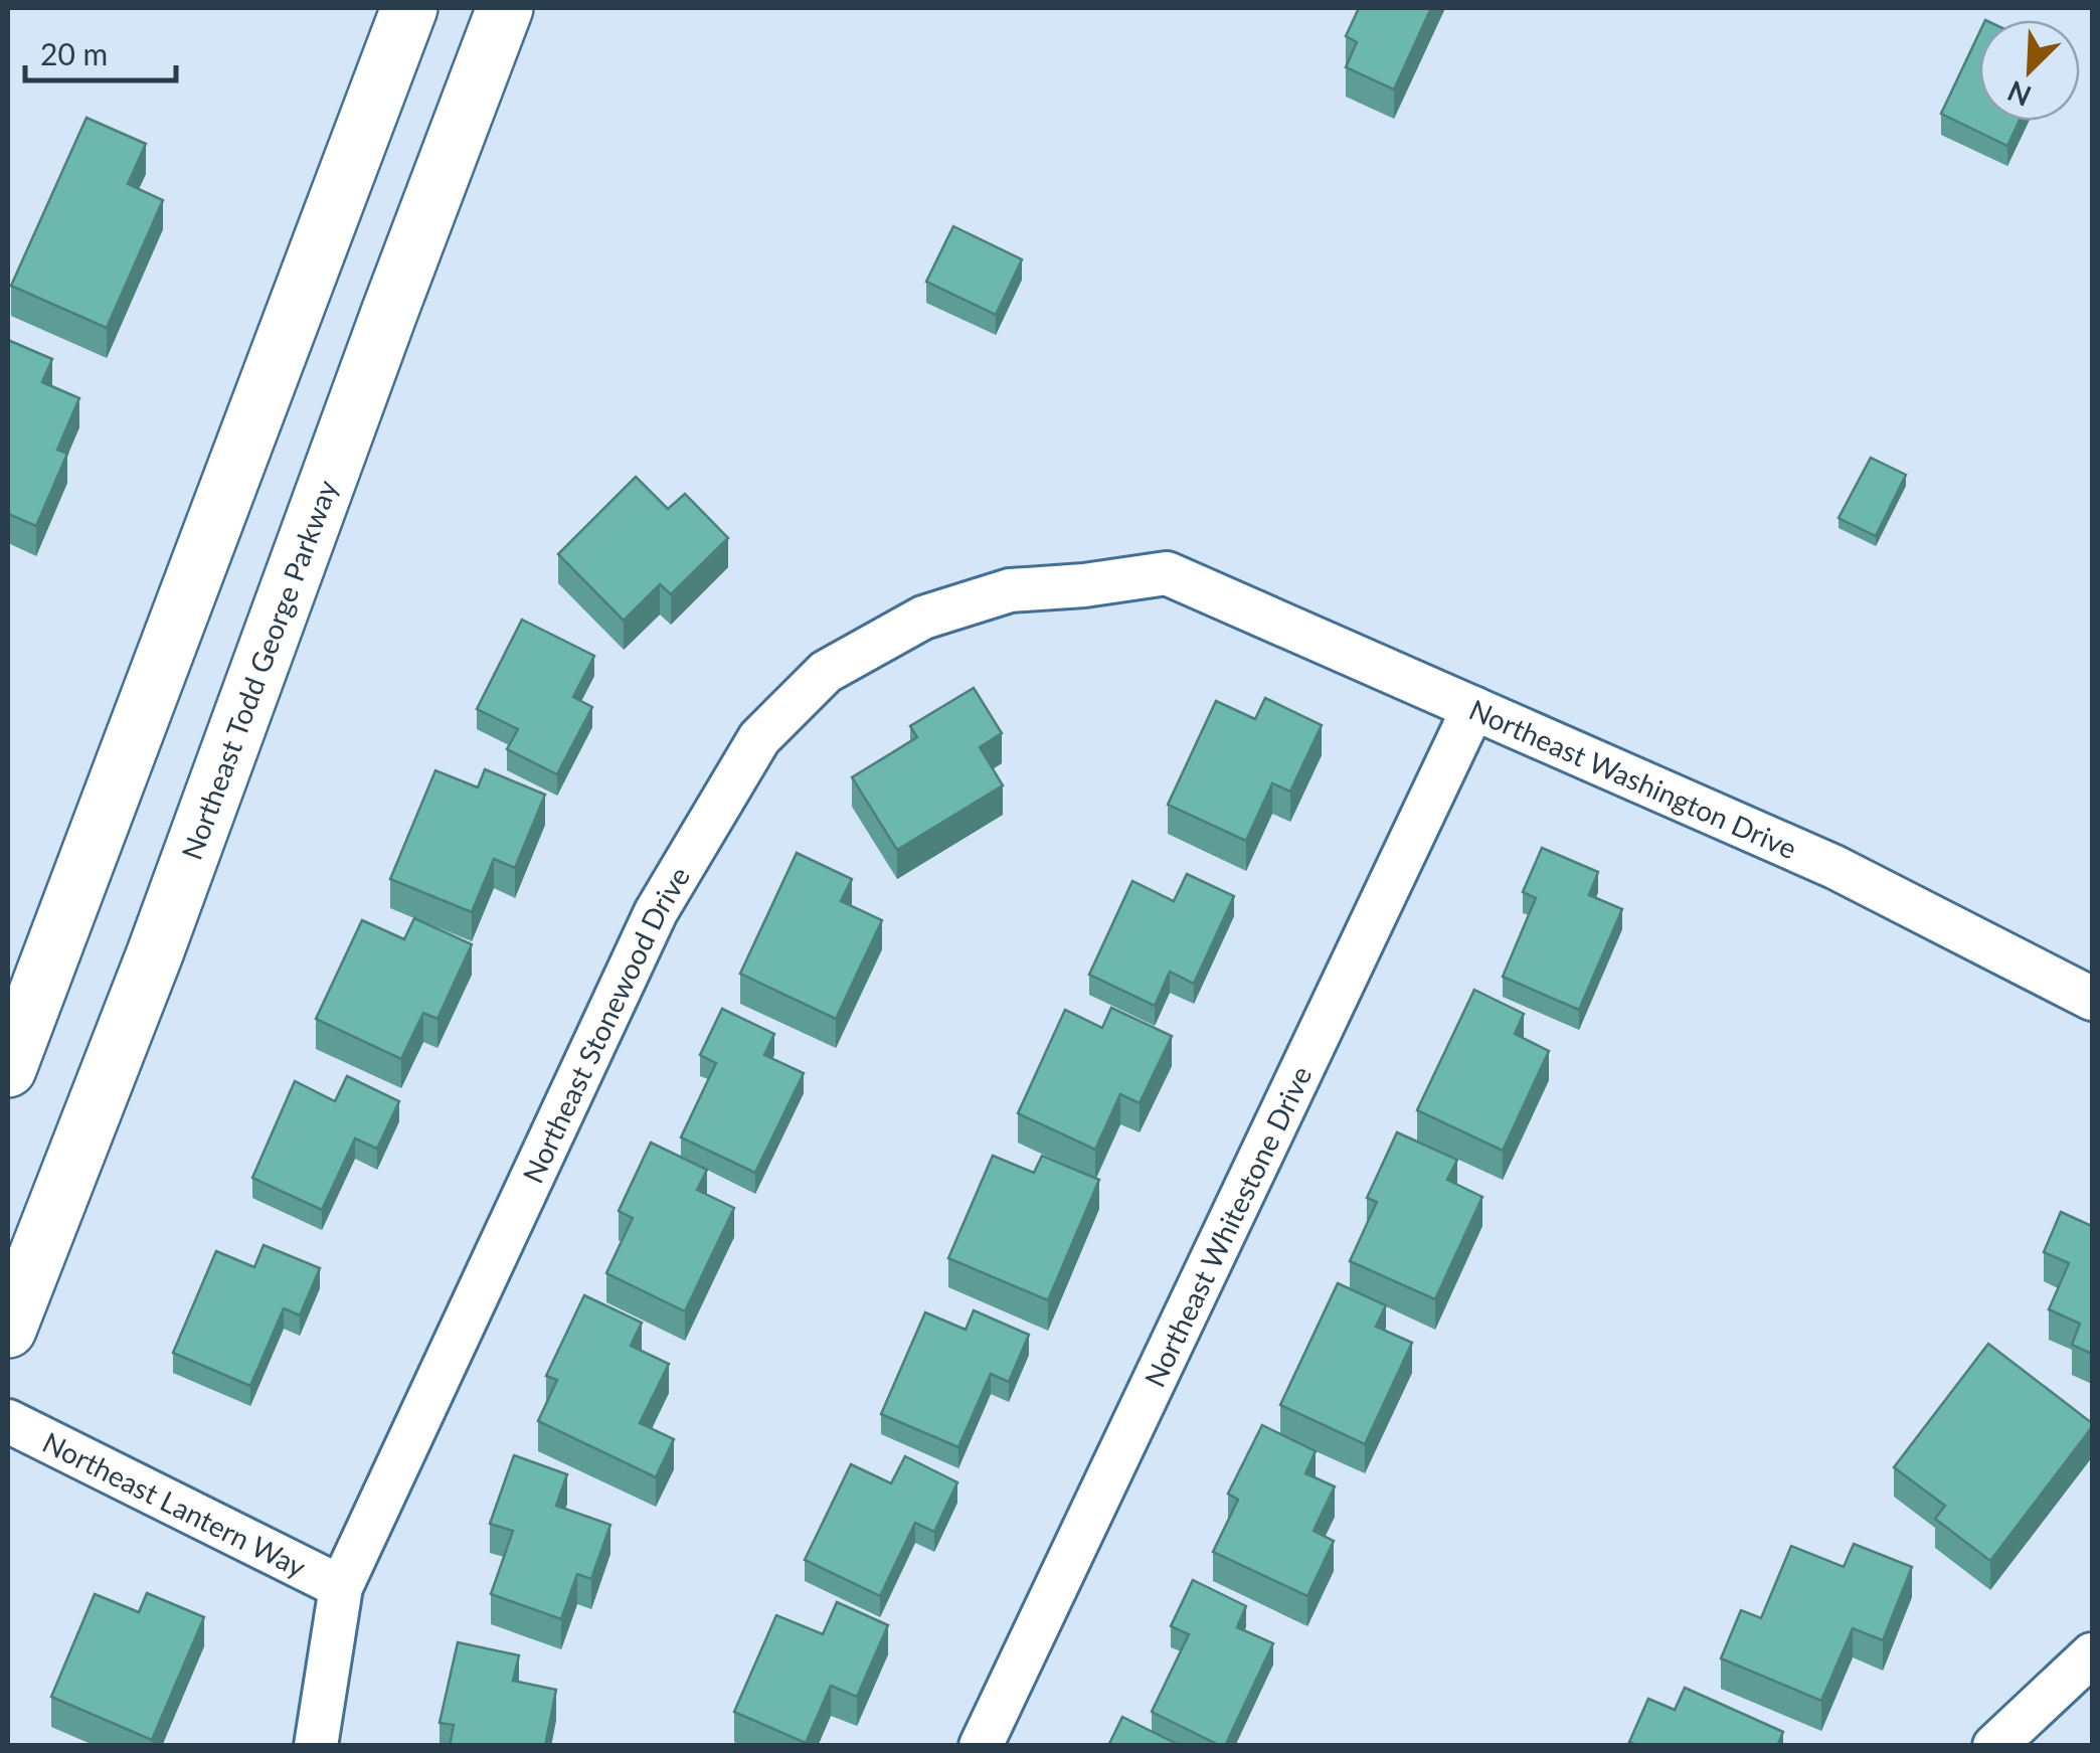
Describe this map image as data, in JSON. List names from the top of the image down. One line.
{"streets":{"main road":["Northeast Todd George Parkway"],"street":["Northeast Washington Drive","Northeast Stonewood Drive","Northeast Whitestone Drive","Northeast Lantern Way"]},"crossings":[["Northeast Washington Drive","Northeast Stonewood Drive"],["Northeast Washington Drive","Northeast Whitestone Drive"],["Northeast Stonewood Drive","Northeast Lantern Way"]],"scale_bar":"20 m","north":"bottom left"}
